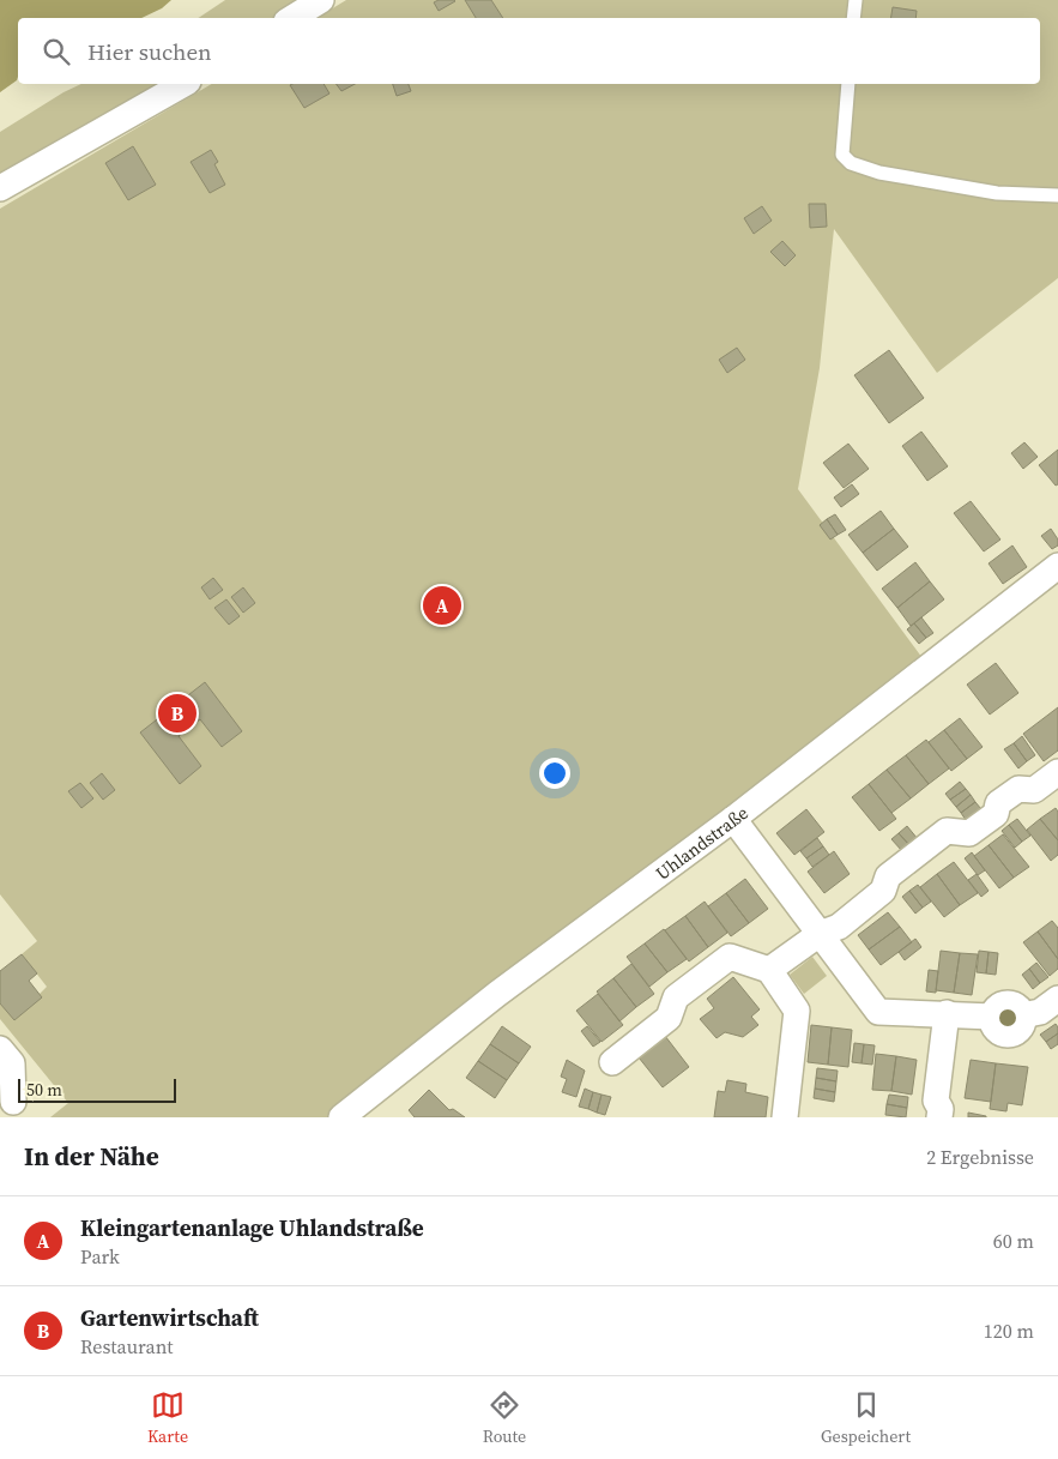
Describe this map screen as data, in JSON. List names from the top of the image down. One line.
{"streets":{"street":["Uhlandstraße"]},"scale_bar":"50 m","page":{"search":"Hier suchen","pins":["A","B"],"scale":"50 m","heading":["In der Nähe","2 Ergebnisse"],"list":[{"mark":"A","name":"Kleingartenanlage Uhlandstraße","note":"Park","value":"60 m"},{"mark":"B","name":"Gartenwirtschaft","note":"Restaurant","value":"120 m"}],"nav":["Karte","Route","Gespeichert"]}}
